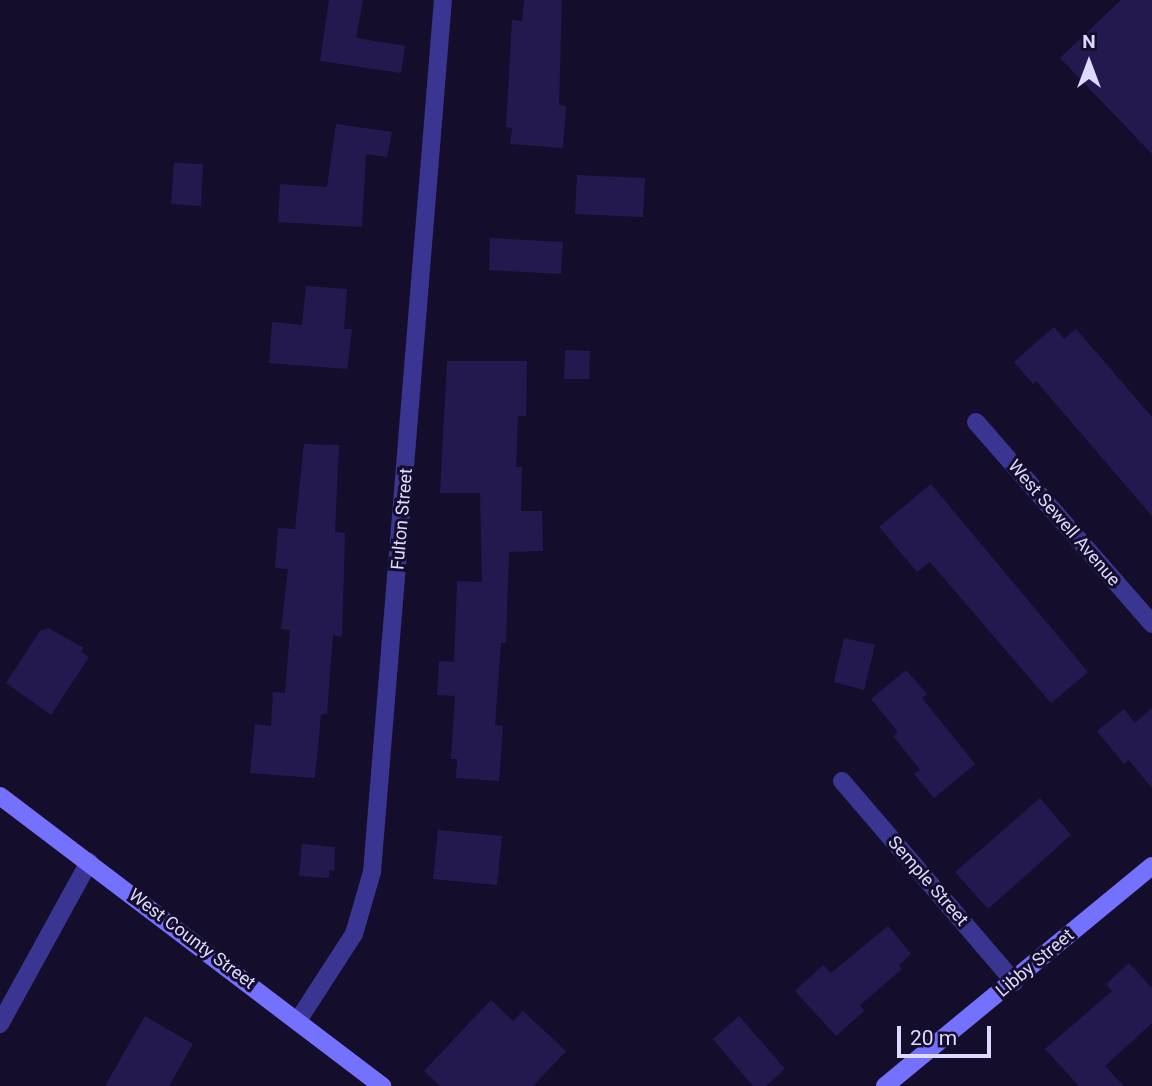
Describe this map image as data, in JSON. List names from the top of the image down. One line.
{"streets":{"main road":["West County Street","Libby Street"],"street":["Fulton Street","West Sewell Avenue","Semple Street"]},"crossings":[["Fulton Street","West County Street"],["Semple Street","Libby Street"]],"scale_bar":"20 m","north":"top"}
